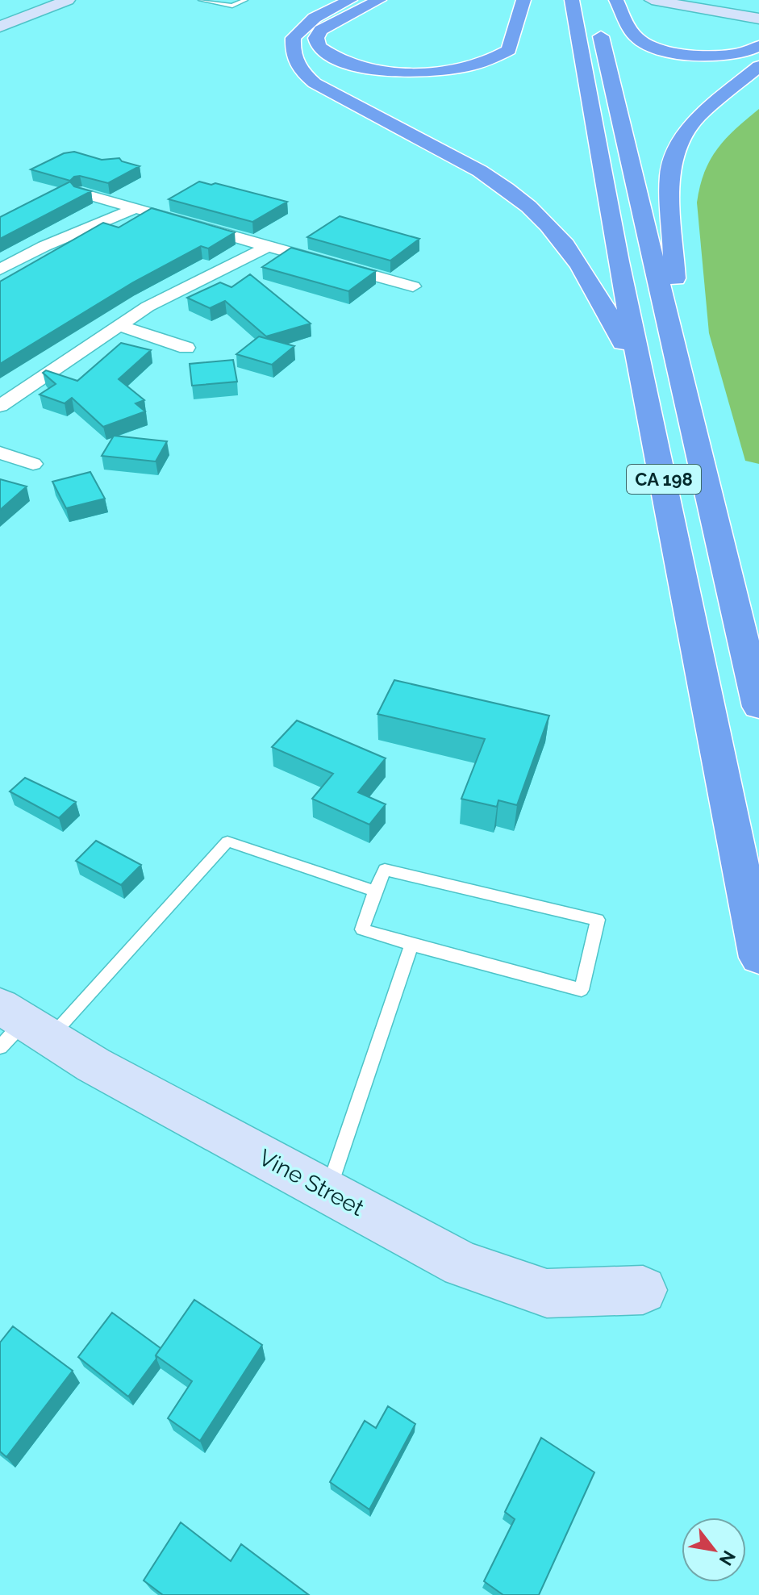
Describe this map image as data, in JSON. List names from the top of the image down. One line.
{"streets":{"highway":["CA 198"],"street":["Vine Street"]},"north":"bottom right"}
